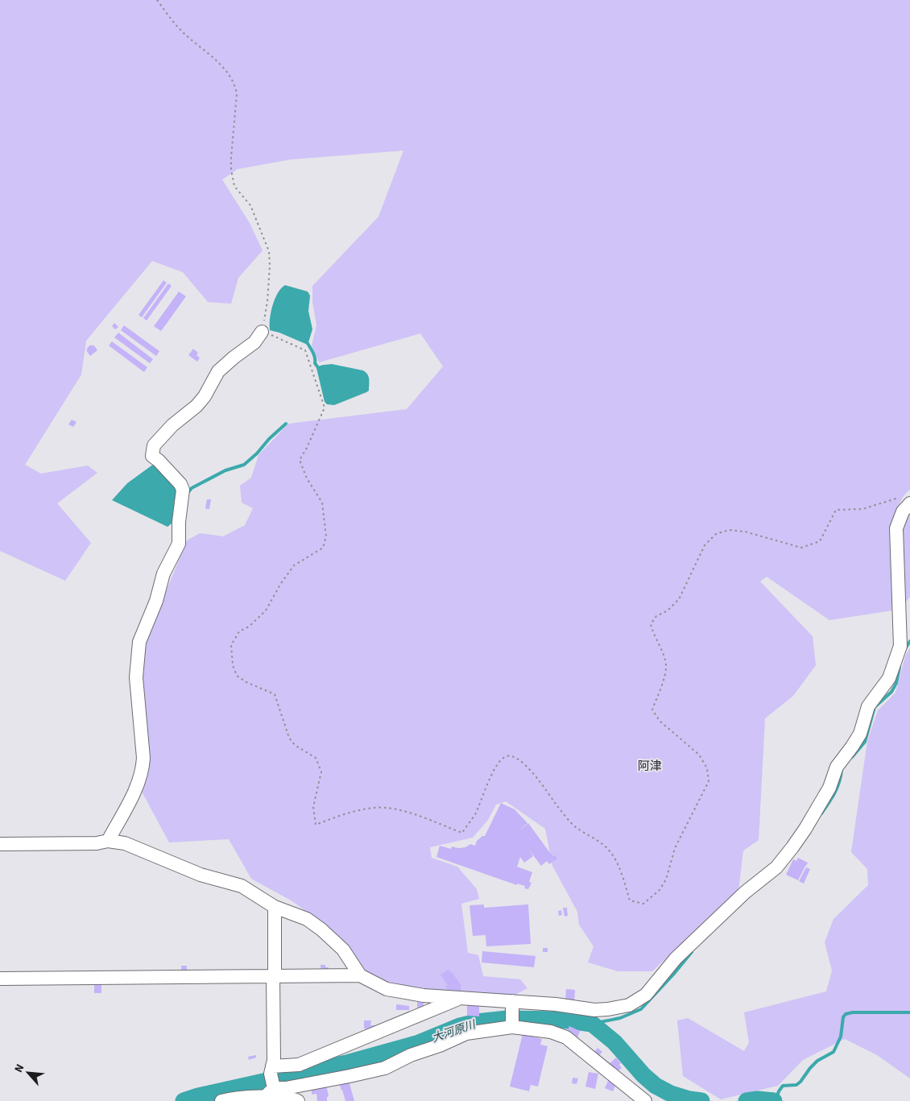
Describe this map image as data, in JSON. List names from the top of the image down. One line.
{"districts":["阿津"],"water":["大河原川"],"north":"top left"}
